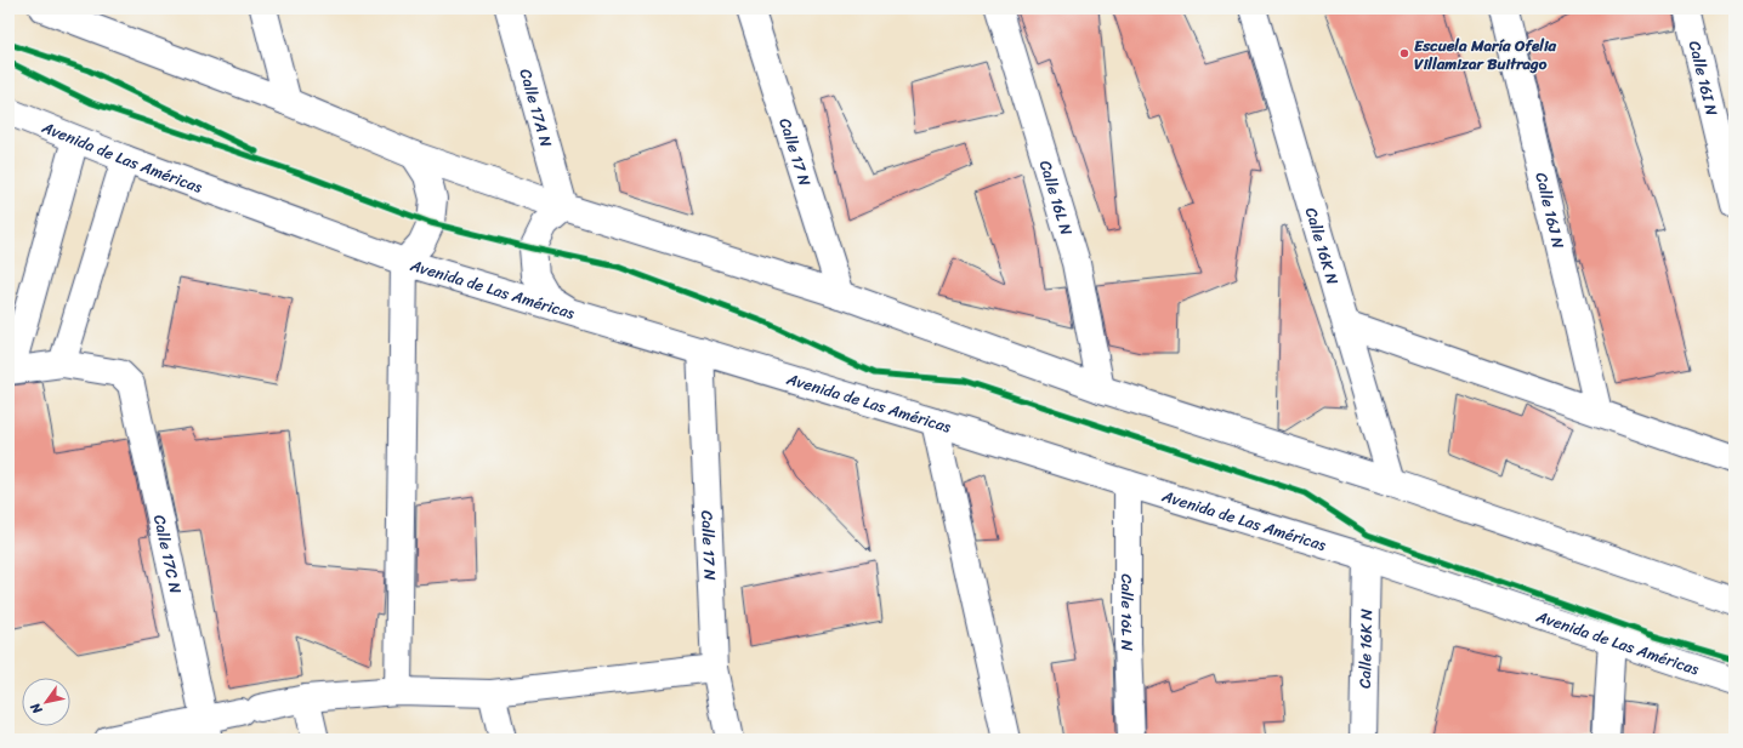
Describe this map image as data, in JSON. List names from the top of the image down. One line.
{"streets":{"street":["Calle 16I N","Calle 17A N","Calle 17 N","Avenida de Las Américas","Calle 16L N","Calle 16J N","Calle 16K N","Calle 17C N"]},"crossings":[["Calle 17 N","Avenida de Las Américas"],["Avenida de Las Américas","Calle 16L N"],["Avenida de Las Américas","Calle 16K N"]],"places":["Escuela María Ofelia Villamizar Buitrago"],"north":"bottom left"}
